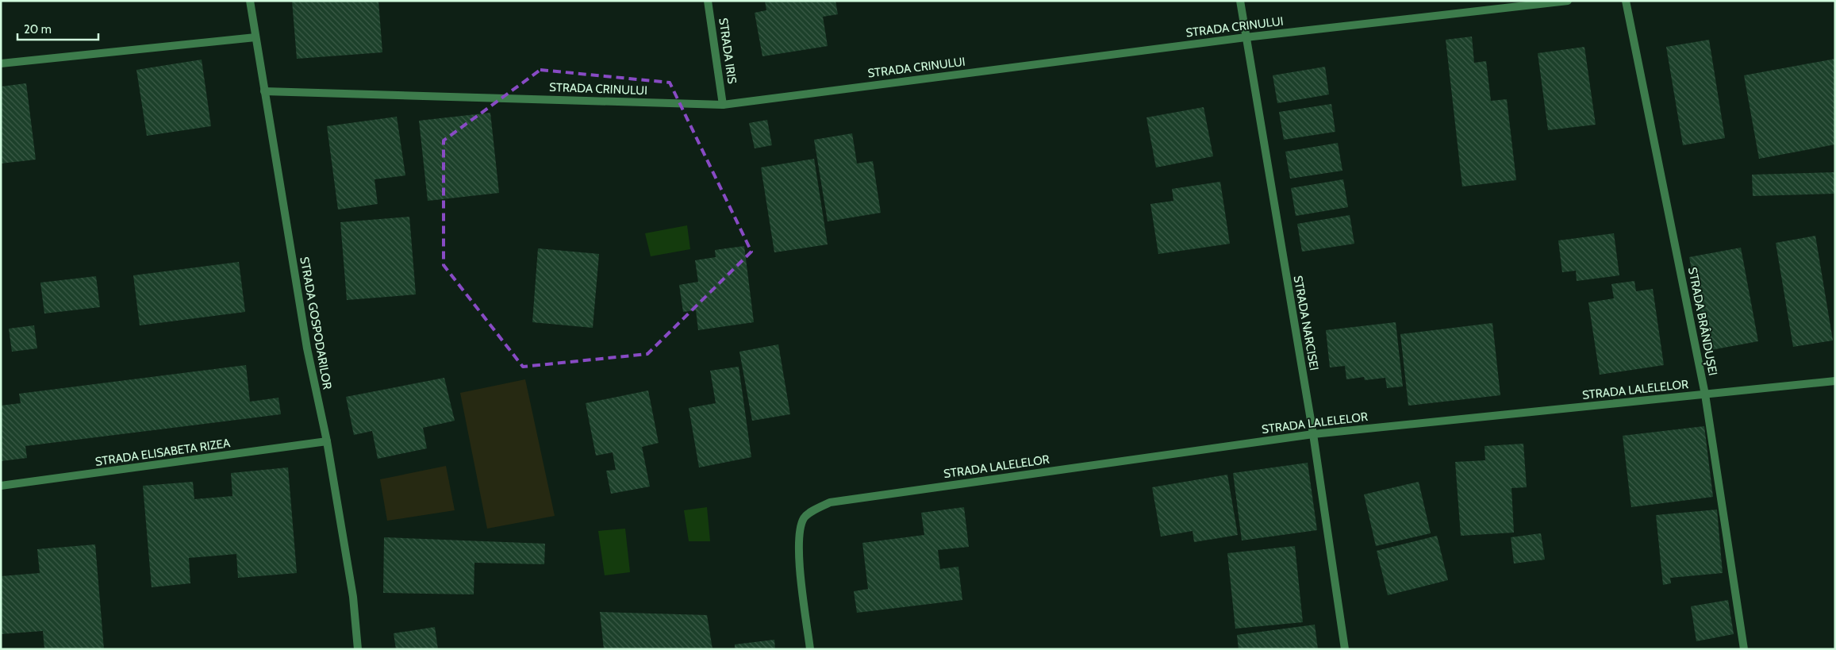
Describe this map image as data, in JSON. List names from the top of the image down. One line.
{"streets":{"street":["STRADA CRINULUI","STRADA IRIS","STRADA BRÂNDUȘEI","STRADA GOSPODARILOR","STRADA NARCISEI","STRADA LALELELOR","STRADA ELISABETA RIZEA"]},"crossings":[["STRADA CRINULUI","STRADA IRIS"],["STRADA CRINULUI","STRADA GOSPODARILOR"],["STRADA CRINULUI","STRADA NARCISEI"],["STRADA BRÂNDUȘEI","STRADA LALELELOR"],["STRADA GOSPODARILOR","STRADA ELISABETA RIZEA"],["STRADA NARCISEI","STRADA LALELELOR"]],"scale_bar":"20 m"}
